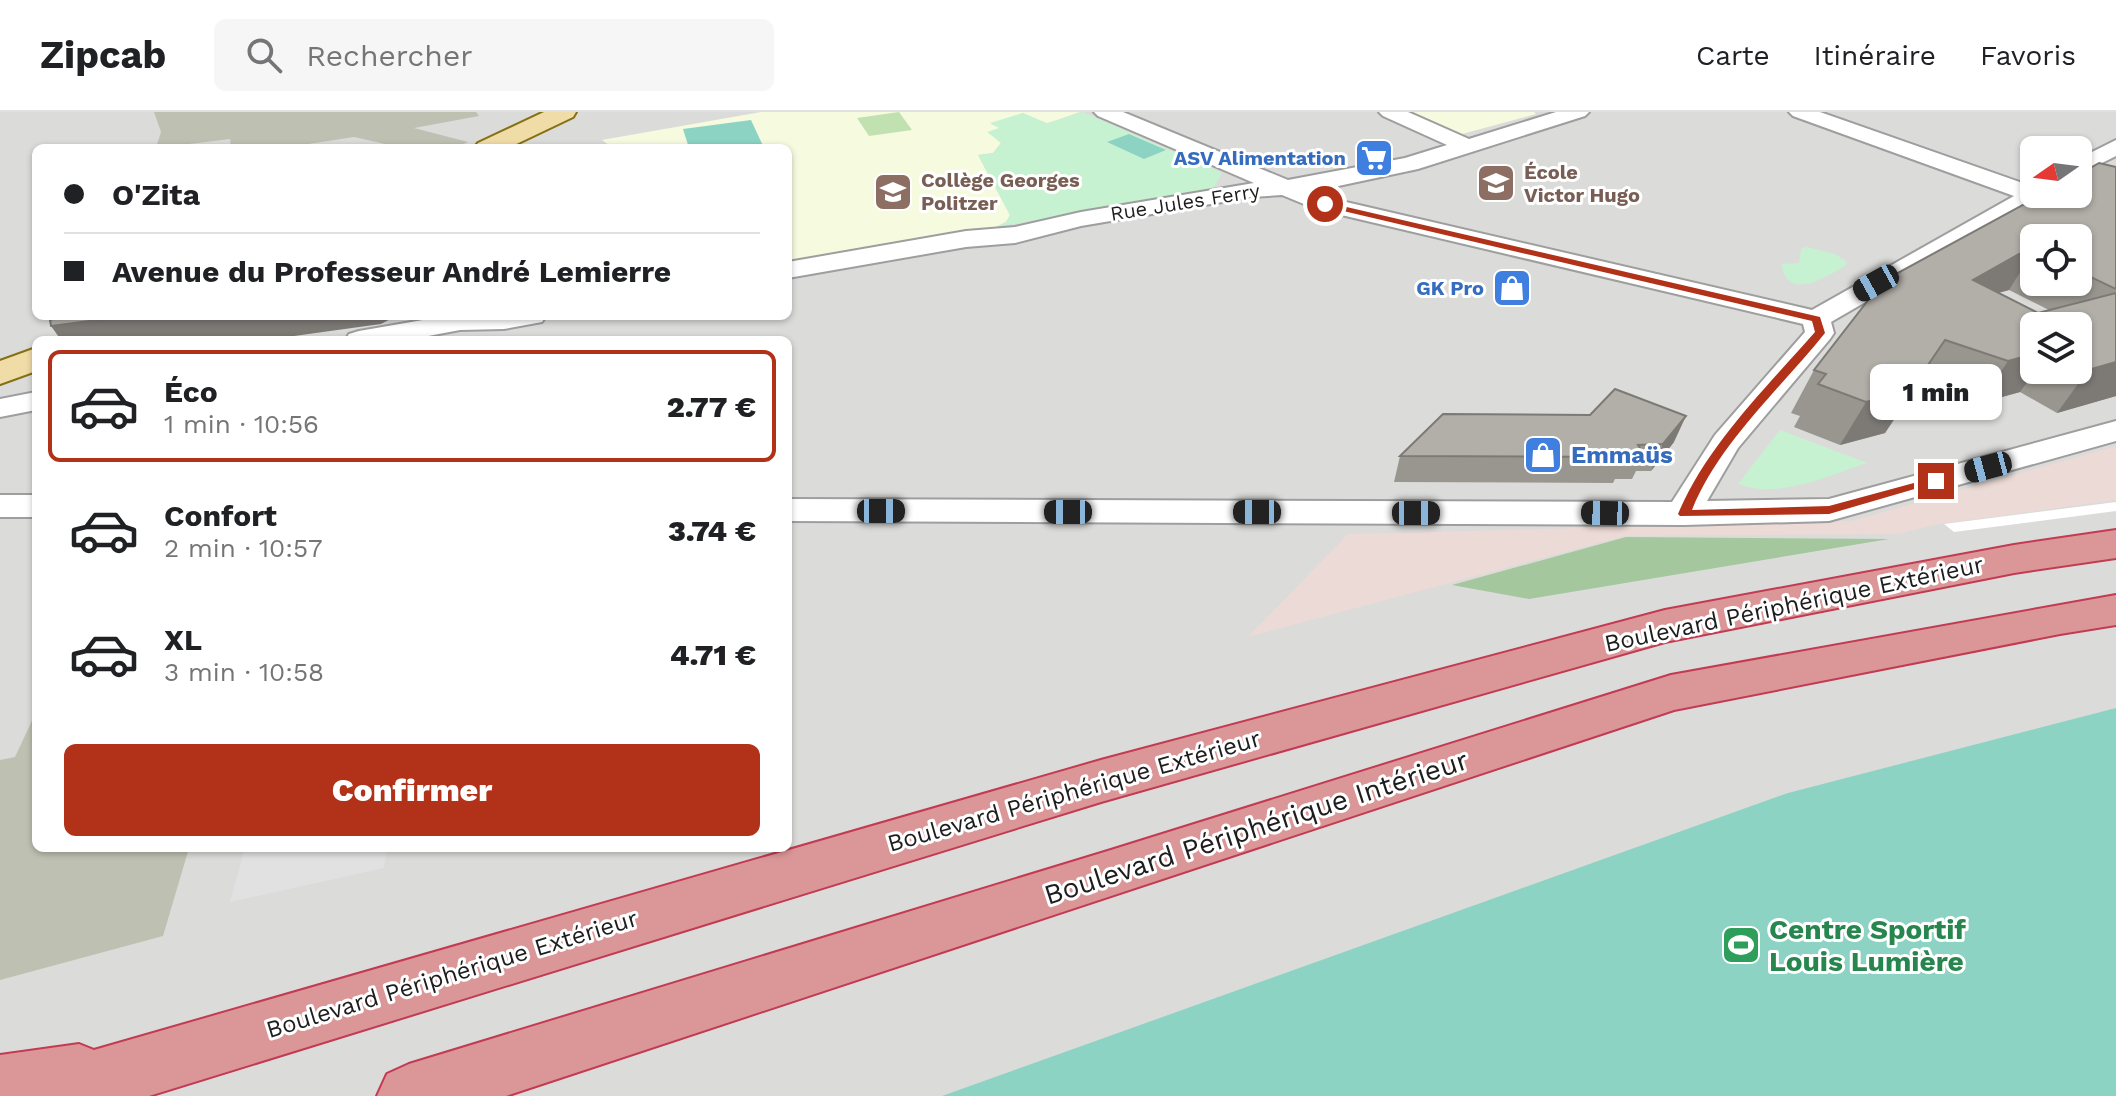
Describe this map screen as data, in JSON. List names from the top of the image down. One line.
{"streets":{"highway":["Boulevard Périphérique Extérieur","Boulevard Périphérique Intérieur"],"street":["Rue Jules Ferry"]},"places":{"supermarket":["ASV Alimentation"],"school or university":["École Victor Hugo","Collège Georges Politzer"],"shop":["GK Pro","Emmaüs"],"sports":["Centre Sportif Louis Lumière"]},"north":"left","page":{"header":"Zipcab","search":"Rechercher","nav":["Carte","Itinéraire","Favoris"],"banner":["O'Zita","Avenue du Professeur André Lemierre"],"list":[{"name":"Éco","note":"1 min · 10:56","value":"2.77 €"},{"name":"Confort","note":"2 min · 10:57","value":"3.74 €"},{"name":"XL","note":"3 min · 10:58","value":"4.71 €"}],"bubble":"1 min","buttons":"Confirmer"}}
